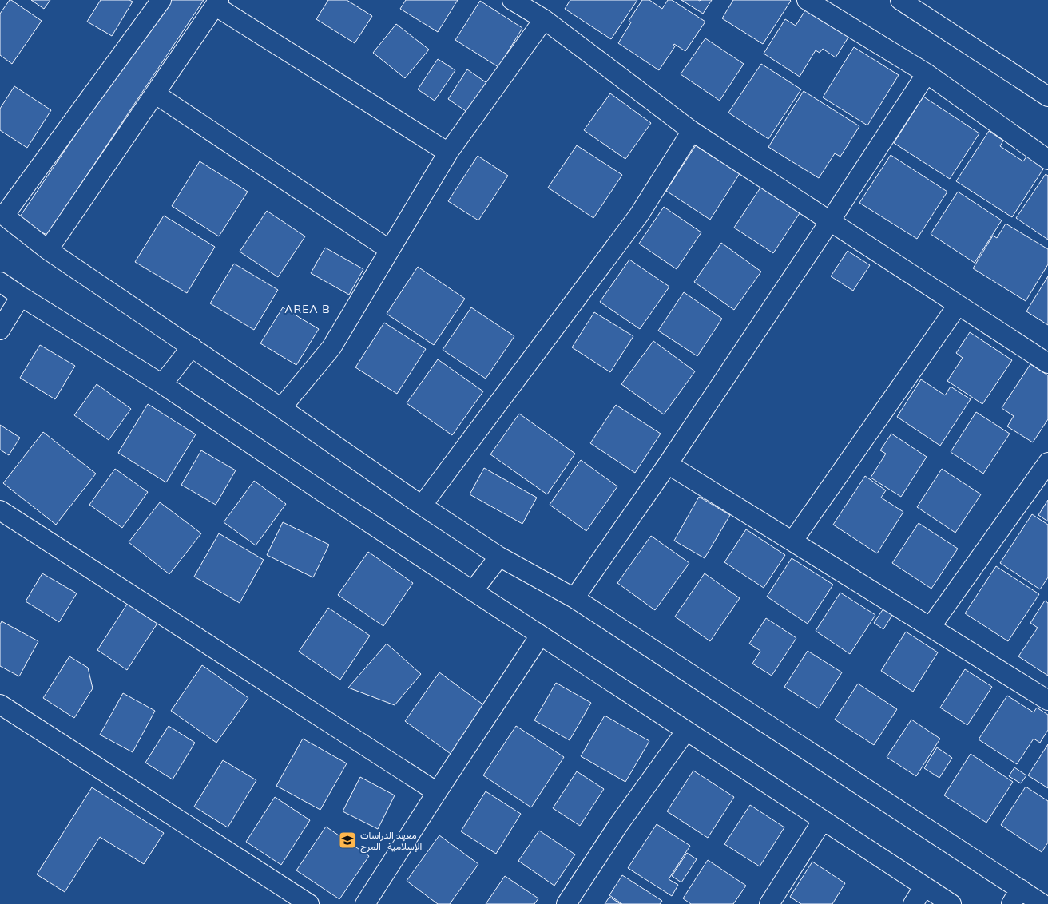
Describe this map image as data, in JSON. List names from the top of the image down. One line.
{"districts":["AREA B"],"places":{"school or university":["معهد الدراسات الإسلامية- المرج"]}}
